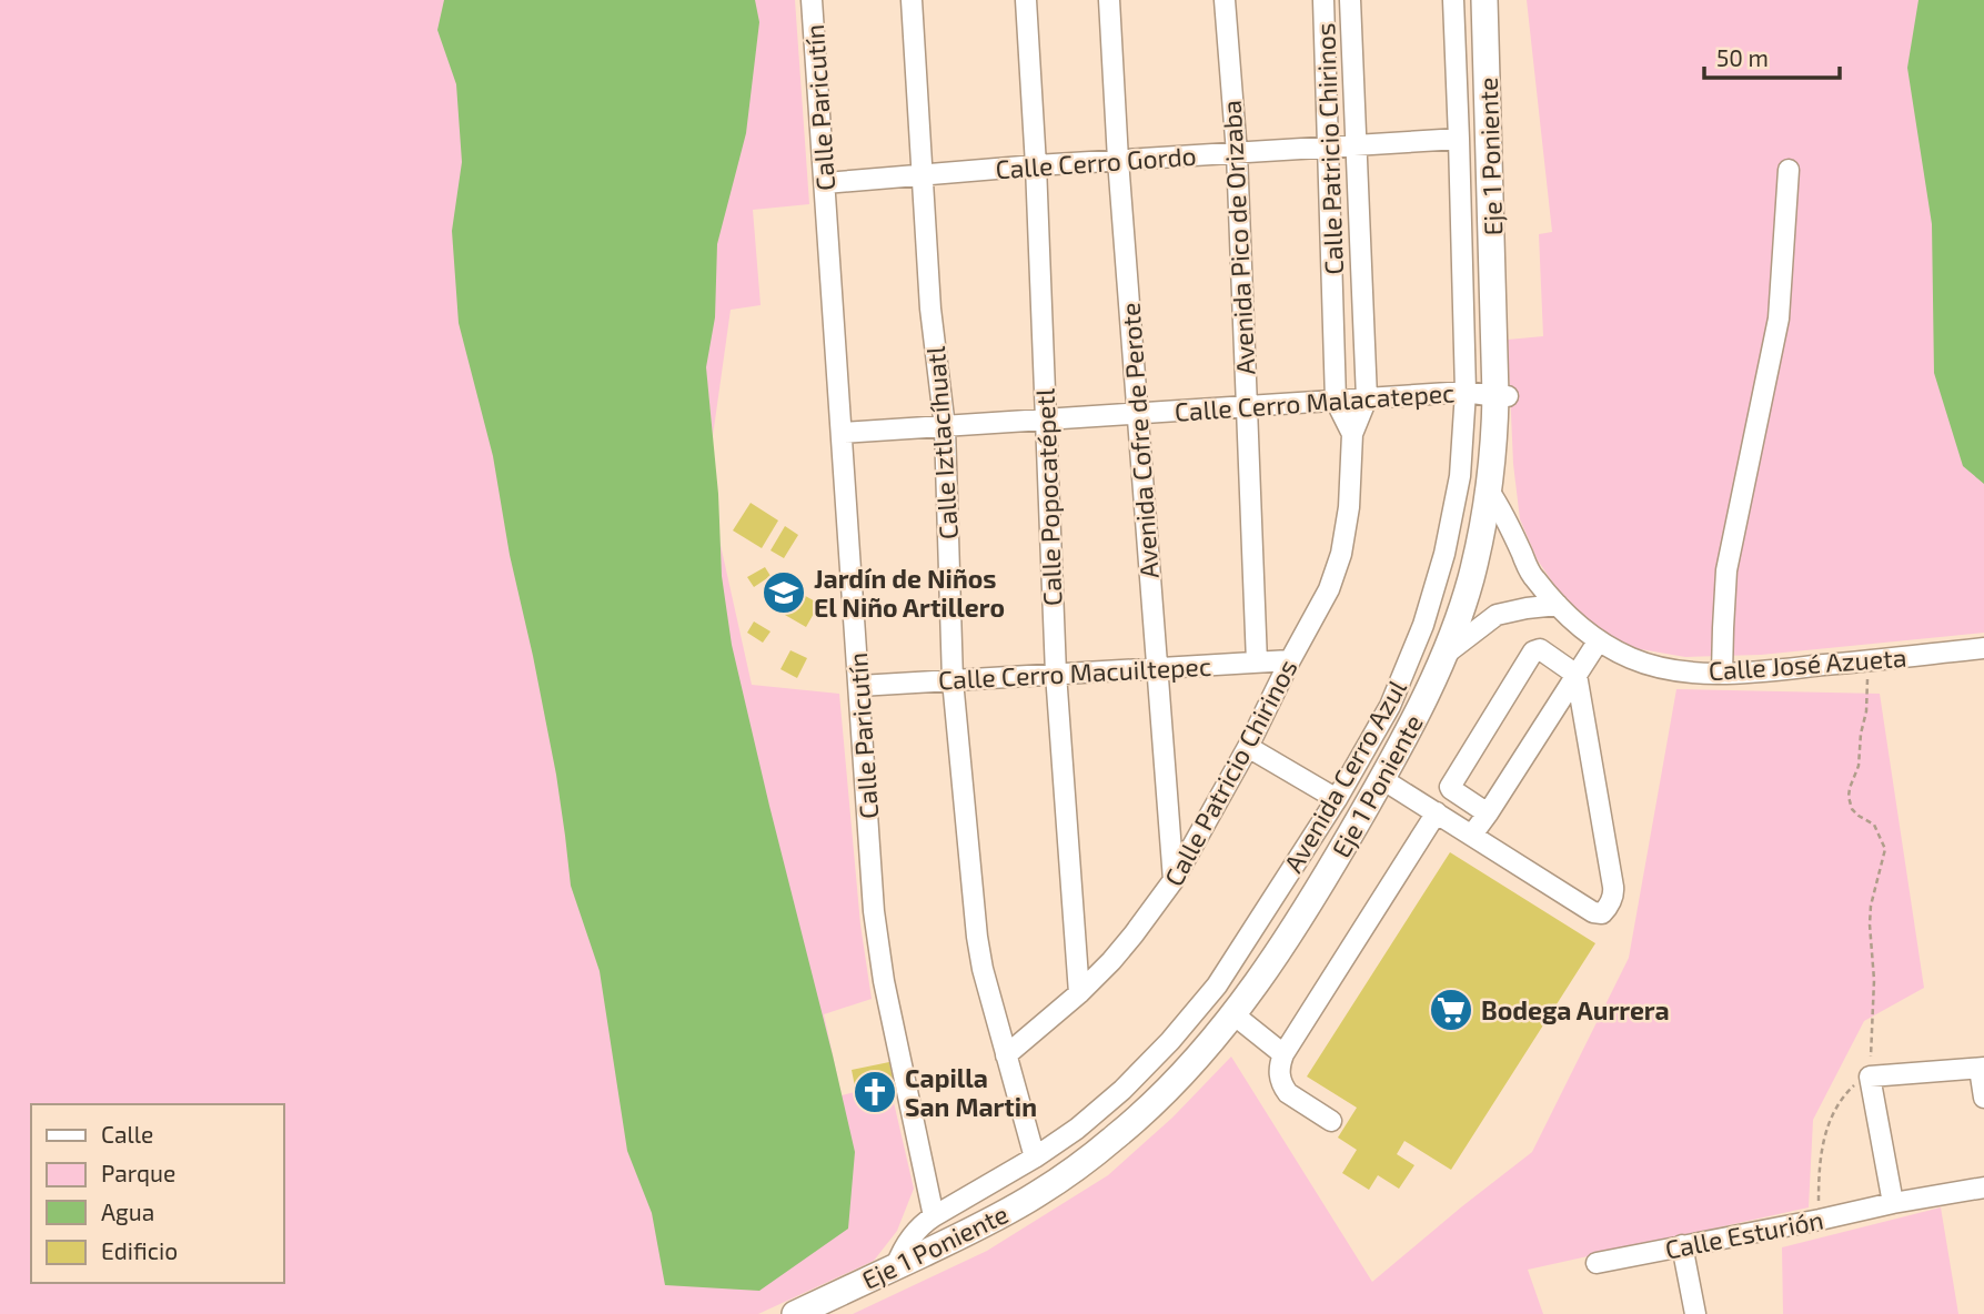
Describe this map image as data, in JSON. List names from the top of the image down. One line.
{"streets":{"main road":["Eje 1 Poniente"],"street":["Calle Paricutín","Calle Patricio Chirinos","Calle Cerro Gordo","Avenida Pico de Orizaba","Calle Cerro Malacatepec","Avenida Cofre de Perote","Calle Iztlacíhuatl","Calle Popocatépetl","Calle José Azueta","Calle Cerro Macuiltepec","Avenida Cerro Azul","Calle Esturión"]},"crossings":[["Calle Paricutín","Calle Cerro Gordo"],["Calle Paricutín","Calle Cerro Malacatepec"],["Calle Paricutín","Calle Cerro Macuiltepec"],["Calle Paricutín","Avenida Cerro Azul"],["Calle Patricio Chirinos","Calle Cerro Gordo"],["Calle Patricio Chirinos","Calle Cerro Malacatepec"],["Calle Patricio Chirinos","Avenida Cofre de Perote"],["Calle Patricio Chirinos","Calle Iztlacíhuatl"],["Calle Patricio Chirinos","Calle Popocatépetl"],["Calle Patricio Chirinos","Calle Cerro Macuiltepec"],["Eje 1 Poniente","Calle Cerro Malacatepec"],["Eje 1 Poniente","Calle José Azueta"],["Calle Cerro Gordo","Avenida Pico de Orizaba"],["Calle Cerro Gordo","Avenida Cofre de Perote"],["Calle Cerro Gordo","Calle Iztlacíhuatl"],["Calle Cerro Gordo","Calle Popocatépetl"],["Calle Cerro Gordo","Avenida Cerro Azul"],["Avenida Pico de Orizaba","Calle Cerro Malacatepec"],["Avenida Pico de Orizaba","Calle Cerro Macuiltepec"],["Calle Cerro Malacatepec","Avenida Cofre de Perote"],["Calle Cerro Malacatepec","Calle Iztlacíhuatl"],["Calle Cerro Malacatepec","Calle Popocatépetl"],["Calle Cerro Malacatepec","Avenida Cerro Azul"],["Avenida Cofre de Perote","Calle Cerro Macuiltepec"],["Calle Iztlacíhuatl","Calle Cerro Macuiltepec"],["Calle Iztlacíhuatl","Avenida Cerro Azul"],["Calle Popocatépetl","Calle Cerro Macuiltepec"]],"places":{"school or university":["Jardín de Niños El Niño Artillero"],"supermarket":["Bodega Aurrera"],"church":["Capilla San Martin"]},"legend":["Calle","Parque","Agua","Edificio"],"scale_bar":"50 m"}
